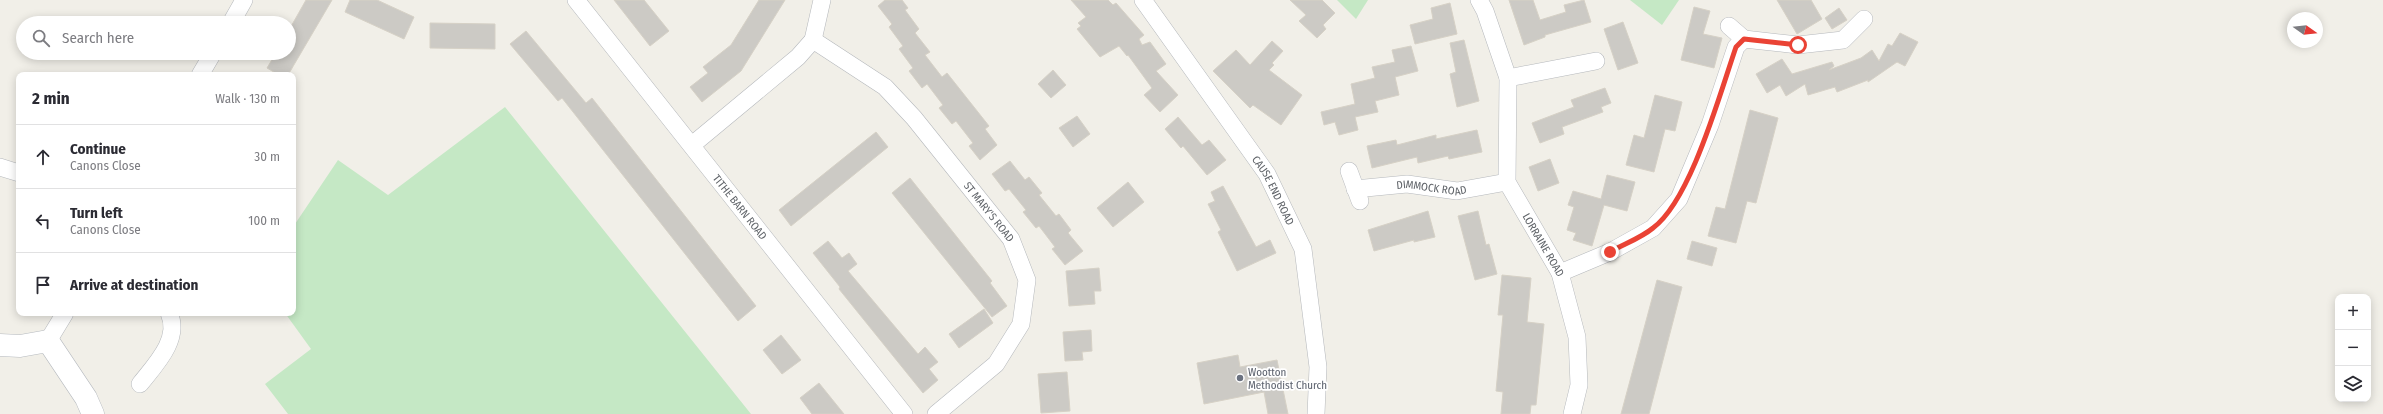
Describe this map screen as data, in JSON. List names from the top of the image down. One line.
{"streets":{"street":["DIMMOCK ROAD","CAUSE END ROAD","TITHE BARN ROAD","ST MARY'S ROAD","LORRAINE ROAD"]},"crossings":[["DIMMOCK ROAD","LORRAINE ROAD"]],"places":["Wootton Methodist Church"],"north":"right","page":{"search":"Search here","heading":["2 min","Walk · 130 m"],"list":[["Continue","Canons Close","30 m"],["Turn left","Canons Close","100 m"],"Arrive at destination"],"map_buttons":["+","−"]}}
